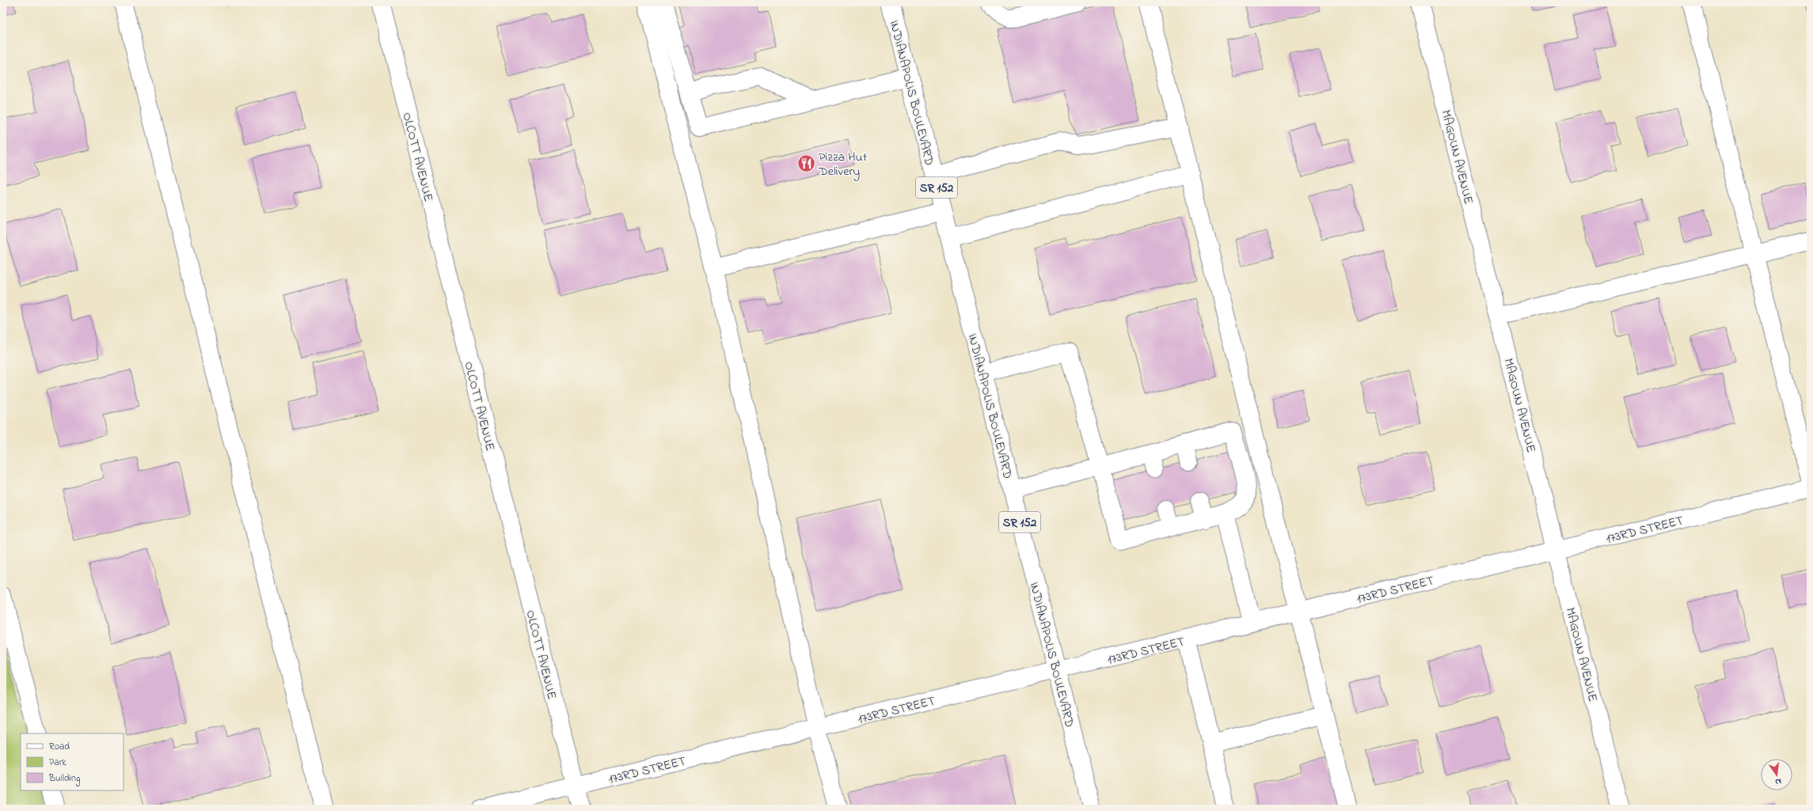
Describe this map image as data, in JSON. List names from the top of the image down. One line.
{"streets":{"street":["INDIANAPOLIS BOULEVARD","OLCOTT AVENUE","MAGOUN AVENUE","SR 152","173RD STREET"]},"crossings":[["INDIANAPOLIS BOULEVARD","173RD STREET"],["OLCOTT AVENUE","173RD STREET"],["MAGOUN AVENUE","173RD STREET"]],"places":{"restaurant":["Pizza Hut Delivery"]},"legend":["Road","Park","Building"],"north":"bottom"}
